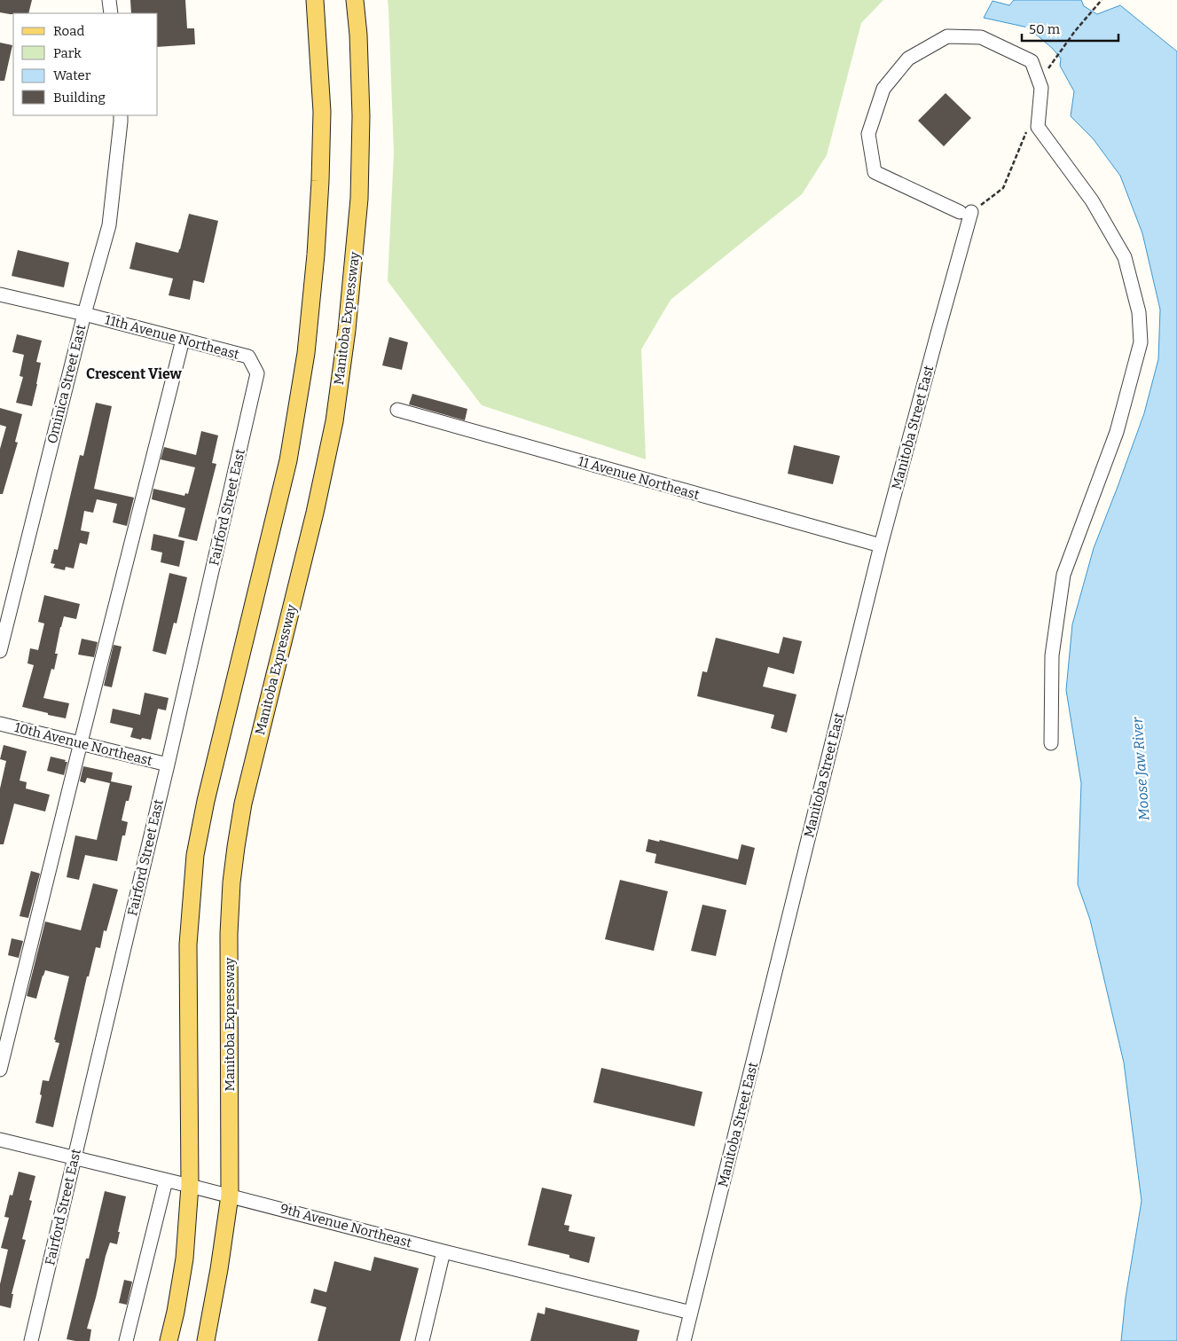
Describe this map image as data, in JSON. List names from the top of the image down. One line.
{"streets":{"main road":["Manitoba Expressway"],"street":["11th Avenue Northeast","Ominica Street East","Manitoba Street East","11 Avenue Northeast","Fairford Street East","10th Avenue Northeast","9th Avenue Northeast"]},"crossings":[["Manitoba Expressway","9th Avenue Northeast"],["11th Avenue Northeast","Ominica Street East"],["11th Avenue Northeast","Fairford Street East"],["Manitoba Street East","11 Avenue Northeast"],["Manitoba Street East","9th Avenue Northeast"],["Fairford Street East","10th Avenue Northeast"],["Fairford Street East","9th Avenue Northeast"]],"districts":["Crescent View"],"water":["Moose Jaw River"],"legend":["Road","Park","Water","Building"],"scale_bar":"50 m"}
